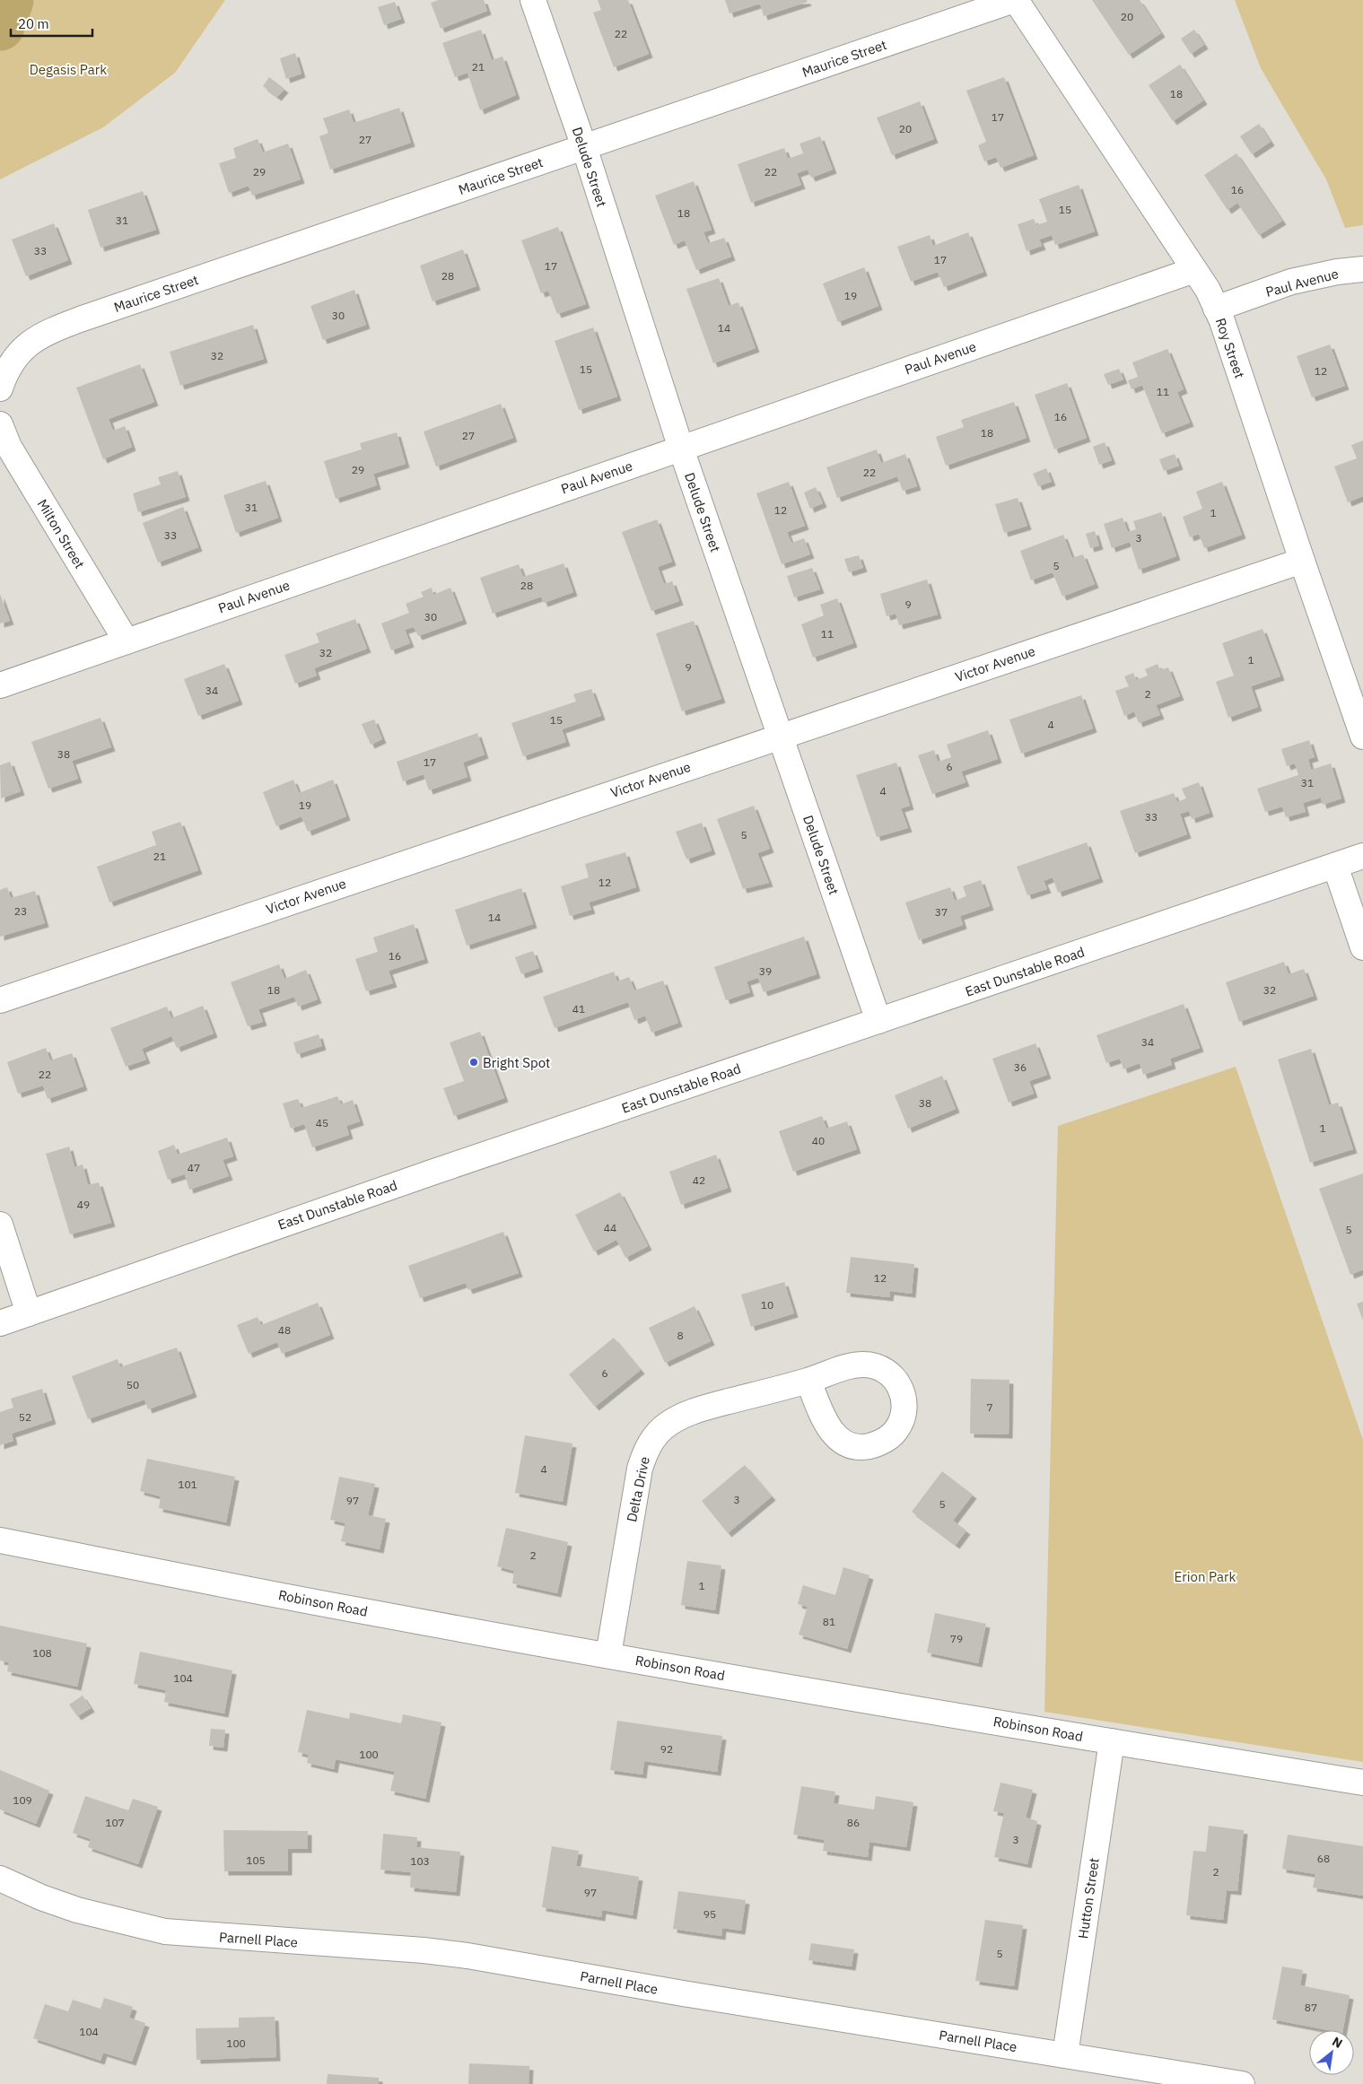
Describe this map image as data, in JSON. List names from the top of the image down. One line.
{"streets":{"street":["Maurice Street","Delude Street","Paul Avenue","Roy Street","Milton Street","Victor Avenue","East Dunstable Road","Delta Drive","Robinson Road","Hutton Street","Parnell Place"]},"crossings":[["Maurice Street","Delude Street"],["Maurice Street","Roy Street"],["Delude Street","Paul Avenue"],["Delude Street","Victor Avenue"],["Delude Street","East Dunstable Road"],["Paul Avenue","Roy Street"],["Paul Avenue","Milton Street"],["Roy Street","Victor Avenue"],["Delta Drive","Robinson Road"],["Robinson Road","Hutton Street"],["Hutton Street","Parnell Place"]],"parks":["Degasis Park","Erion Park"],"places":["Bright Spot"],"house_numbers":["20","22","21","18","17","20","27","29","22","16","15","18","31","33","17","17","28","19","30","14","32","15","12","11","16","18","27","29","22","31","12","1","33","3","5","28","9","30","11","32","1","9","34","2","15","4","38","17","6","31","4","19","33","5","21","12","23","37","14","16","39","18","32","41","34","36","22","38","45","1","40","47","42","49","44","5","12","10","48","8","6","50","7","52","4","101","3","97","5","2","1","81","79","108","104","92","100","109","107","86","3","68","105","103","2","97","95","5","87","104","100"],"scale_bar":"20 m","north":"top right"}
